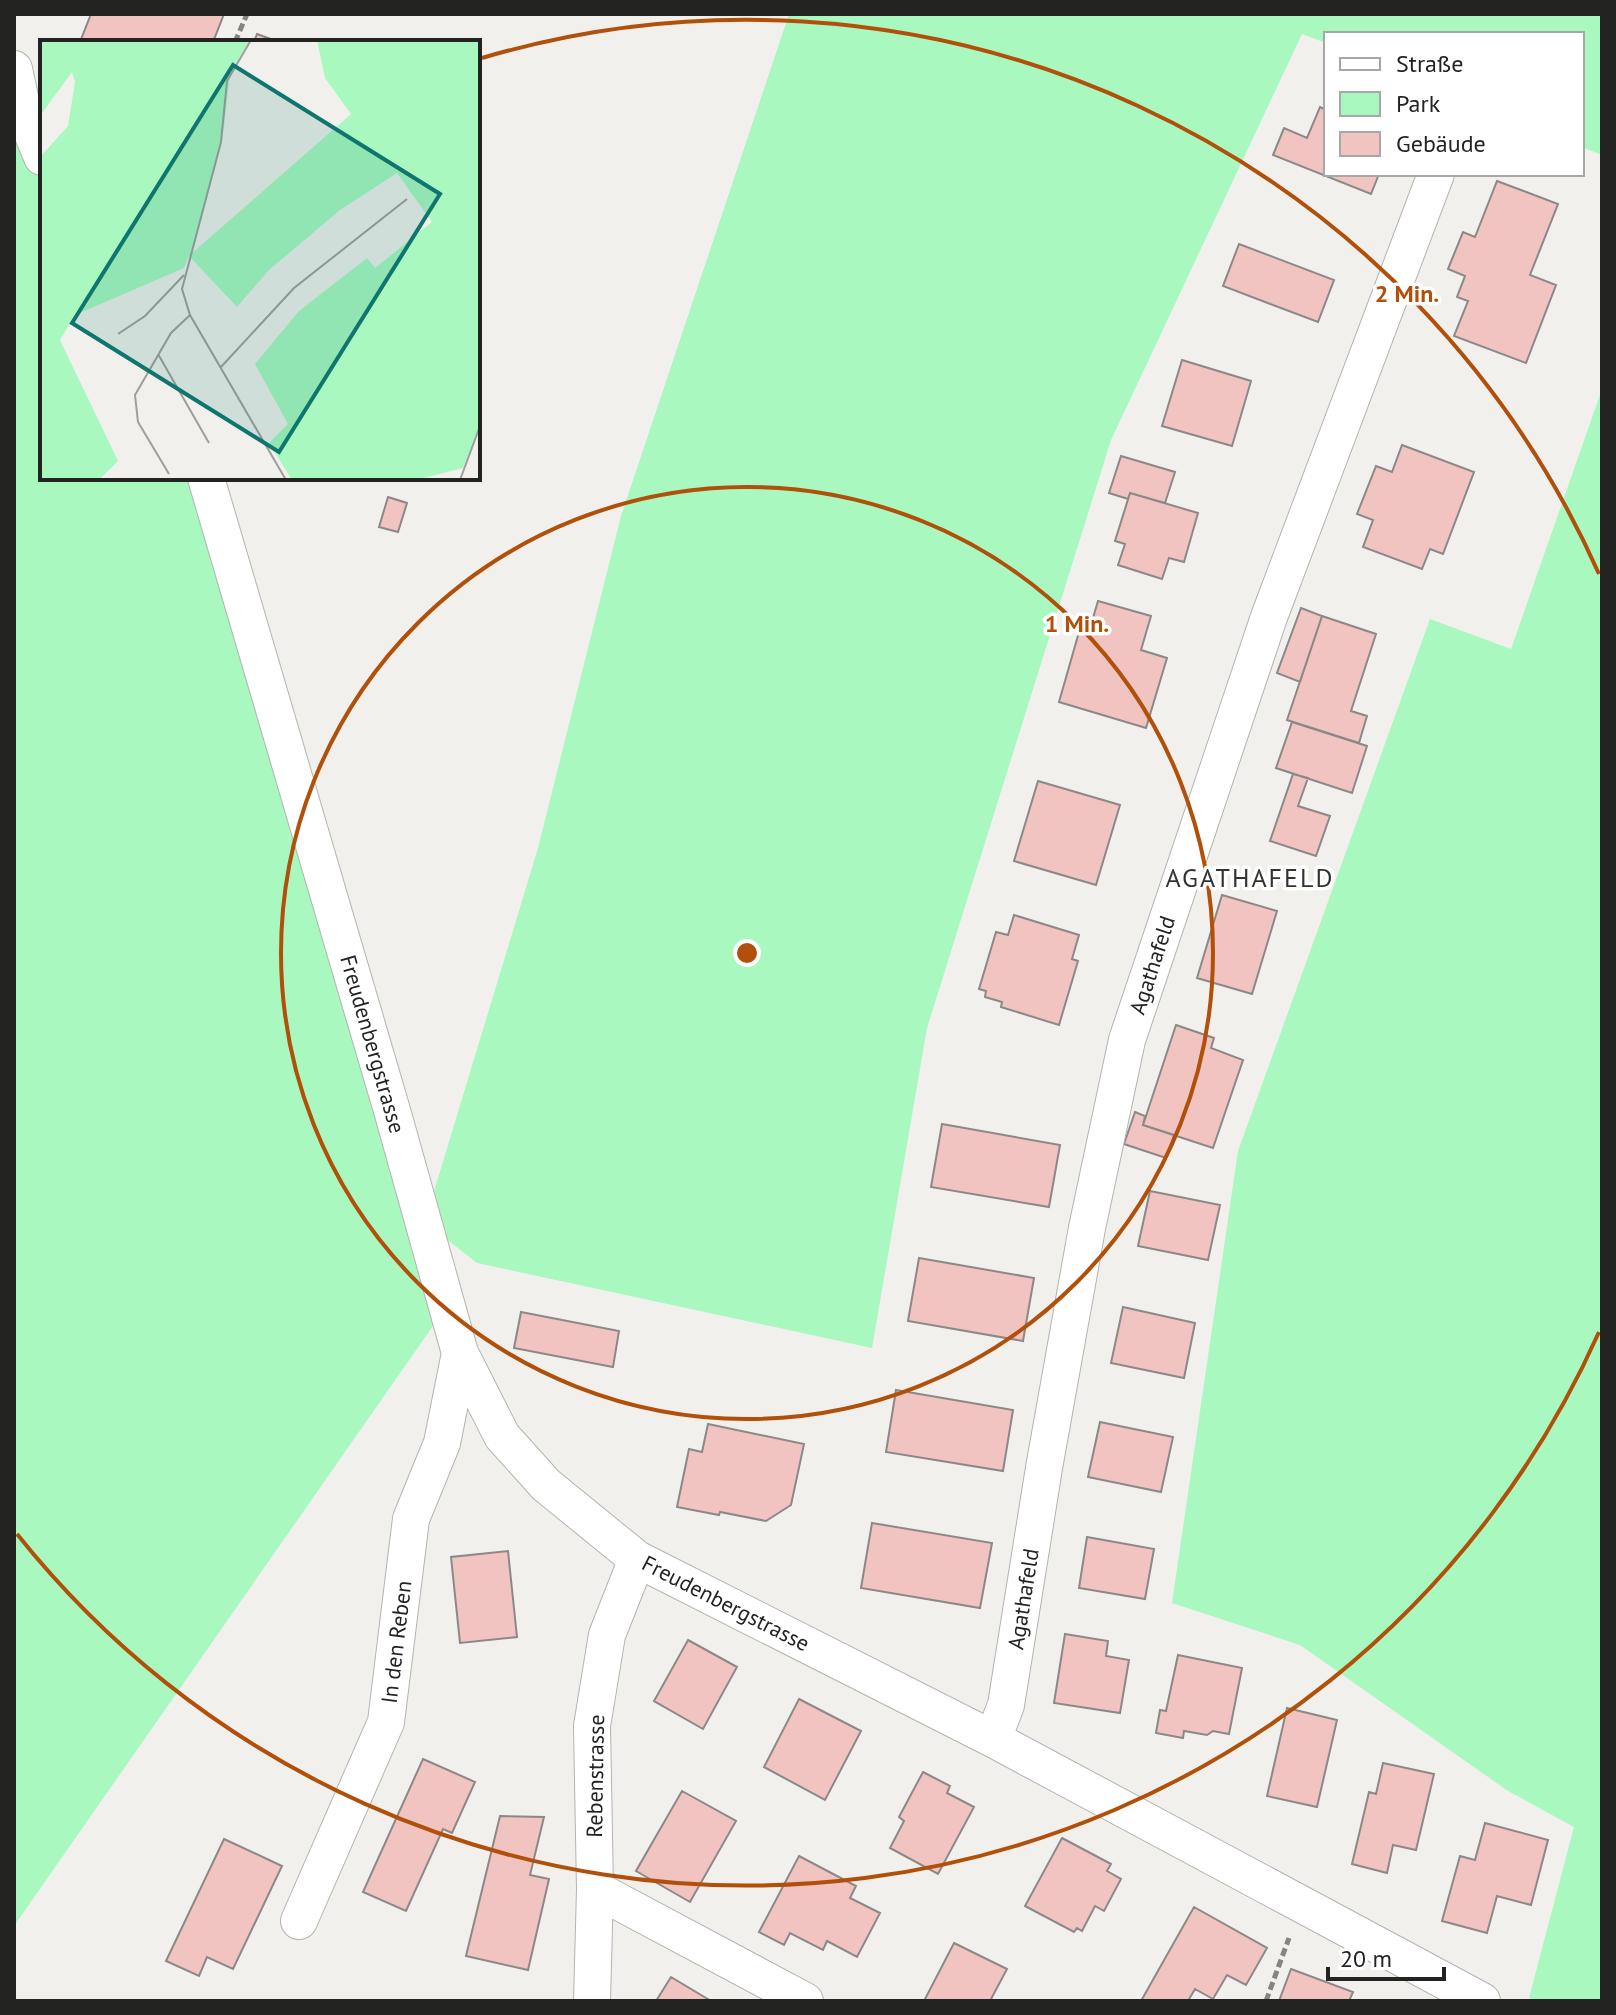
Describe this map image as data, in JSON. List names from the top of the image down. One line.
{"streets":{"street":["Agathafeld","Freudenbergstrasse","In den Reben","Rebenstrasse"]},"crossings":[["Agathafeld","Freudenbergstrasse"],["Freudenbergstrasse","In den Reben"],["Freudenbergstrasse","Rebenstrasse"]],"districts":["AGATHAFELD"],"legend":["Straße","Park","Gebäude"],"scale_bar":"20 m","rings":["2 Min.","1 Min."]}
